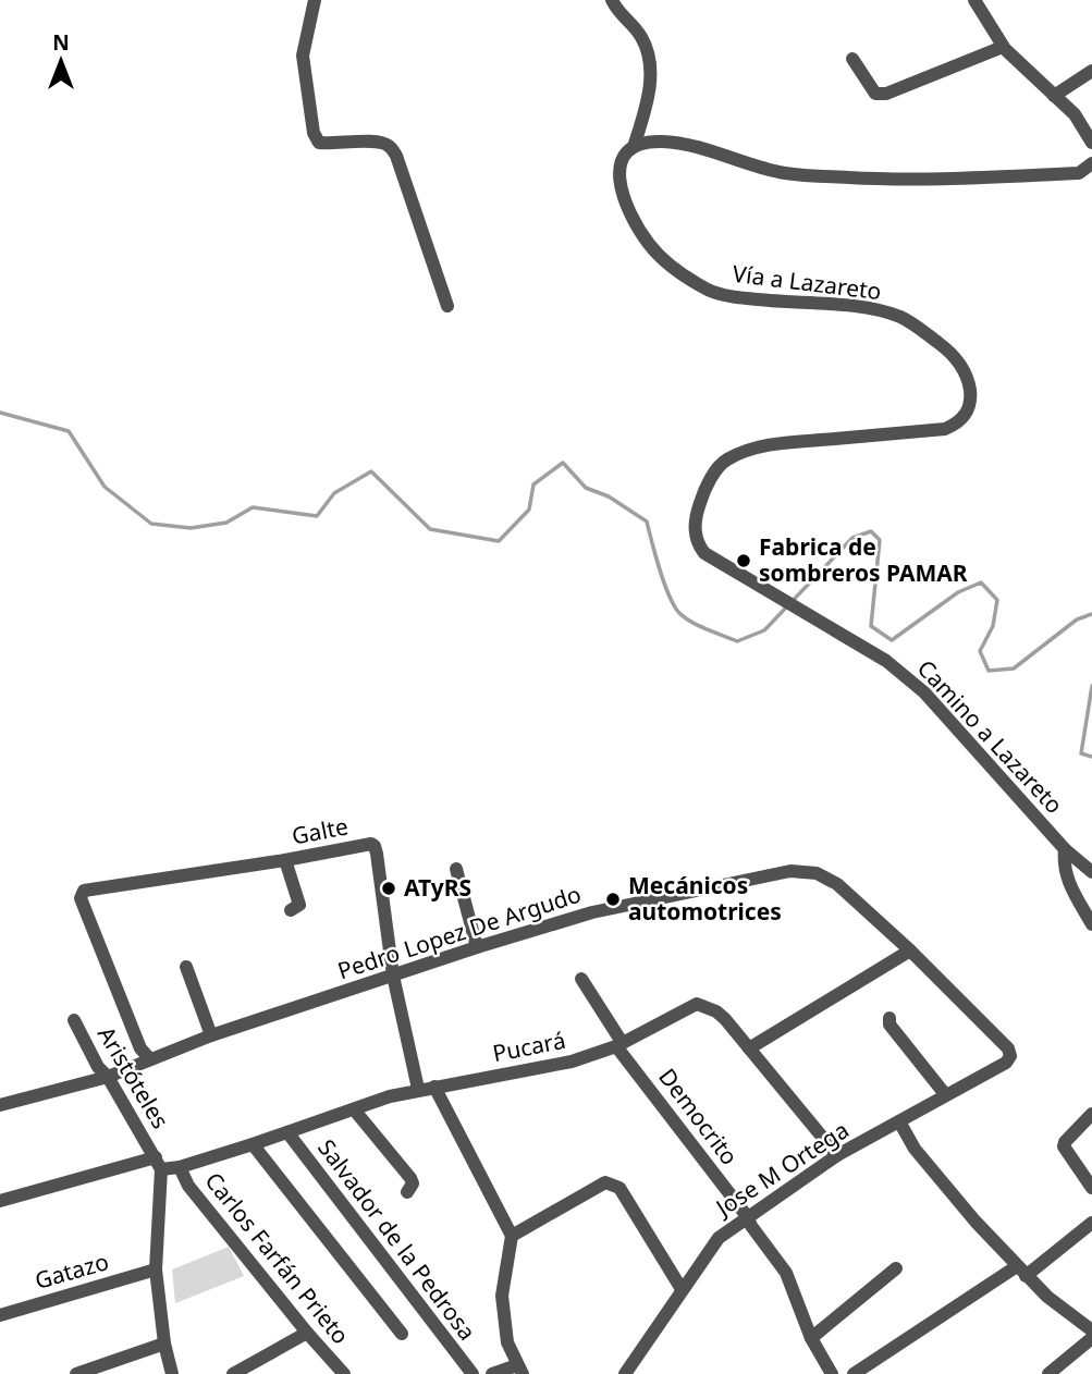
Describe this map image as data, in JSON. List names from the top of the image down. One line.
{"streets":{"street":["Vía a Lazareto","Camino a Lazareto","Galte","Pedro Lopez De Argudo","Pucará","Aristóteles","Democrito","Jose M Ortega","Salvador de la Pedrosa","Carlos Farfán Prieto","Gatazo"]},"crossings":[["Vía a Lazareto","Camino a Lazareto"],["Galte","Pedro Lopez De Argudo"],["Galte","Pucará"],["Pedro Lopez De Argudo","Aristóteles"],["Pedro Lopez De Argudo","Jose M Ortega"],["Pucará","Aristóteles"],["Pucará","Democrito"],["Pucará","Jose M Ortega"],["Pucará","Salvador de la Pedrosa"],["Pucará","Carlos Farfán Prieto"],["Democrito","Jose M Ortega"]],"places":["Fabrica de sombreros PAMAR","ATyRS","Mecánicos automotrices"],"north":"top"}
